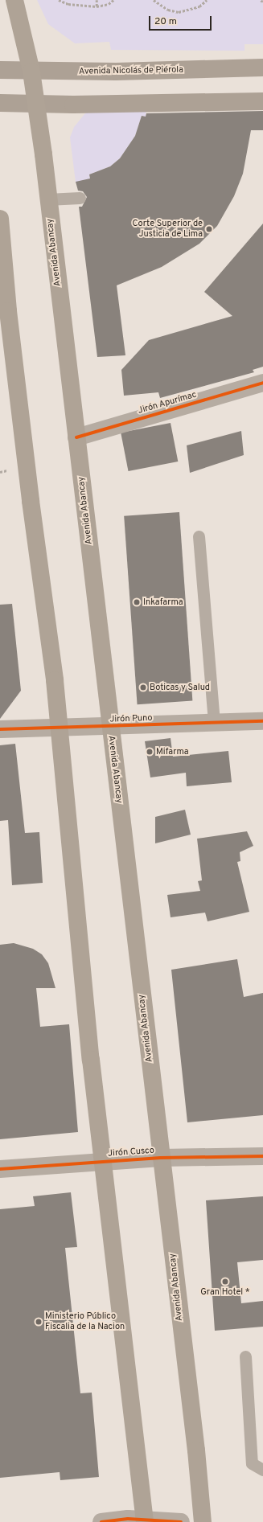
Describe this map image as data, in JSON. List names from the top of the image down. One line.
{"streets":{"main road":["Avenida Nicolás de Piérola","Avenida Abancay"],"street":["Jirón Apurímac","Jirón Puno","Jirón Cusco"]},"crossings":[["Avenida Nicolás de Piérola","Avenida Abancay"],["Avenida Abancay","Jirón Apurímac"],["Avenida Abancay","Jirón Puno"],["Avenida Abancay","Jirón Cusco"]],"places":["Corte Superior de Justicia de Lima","Inkafarma","Boticas y Salud","Mifarma","Gran Hotel *","Ministerio Público Fiscalia de la Nacion"],"scale_bar":"20 m"}
